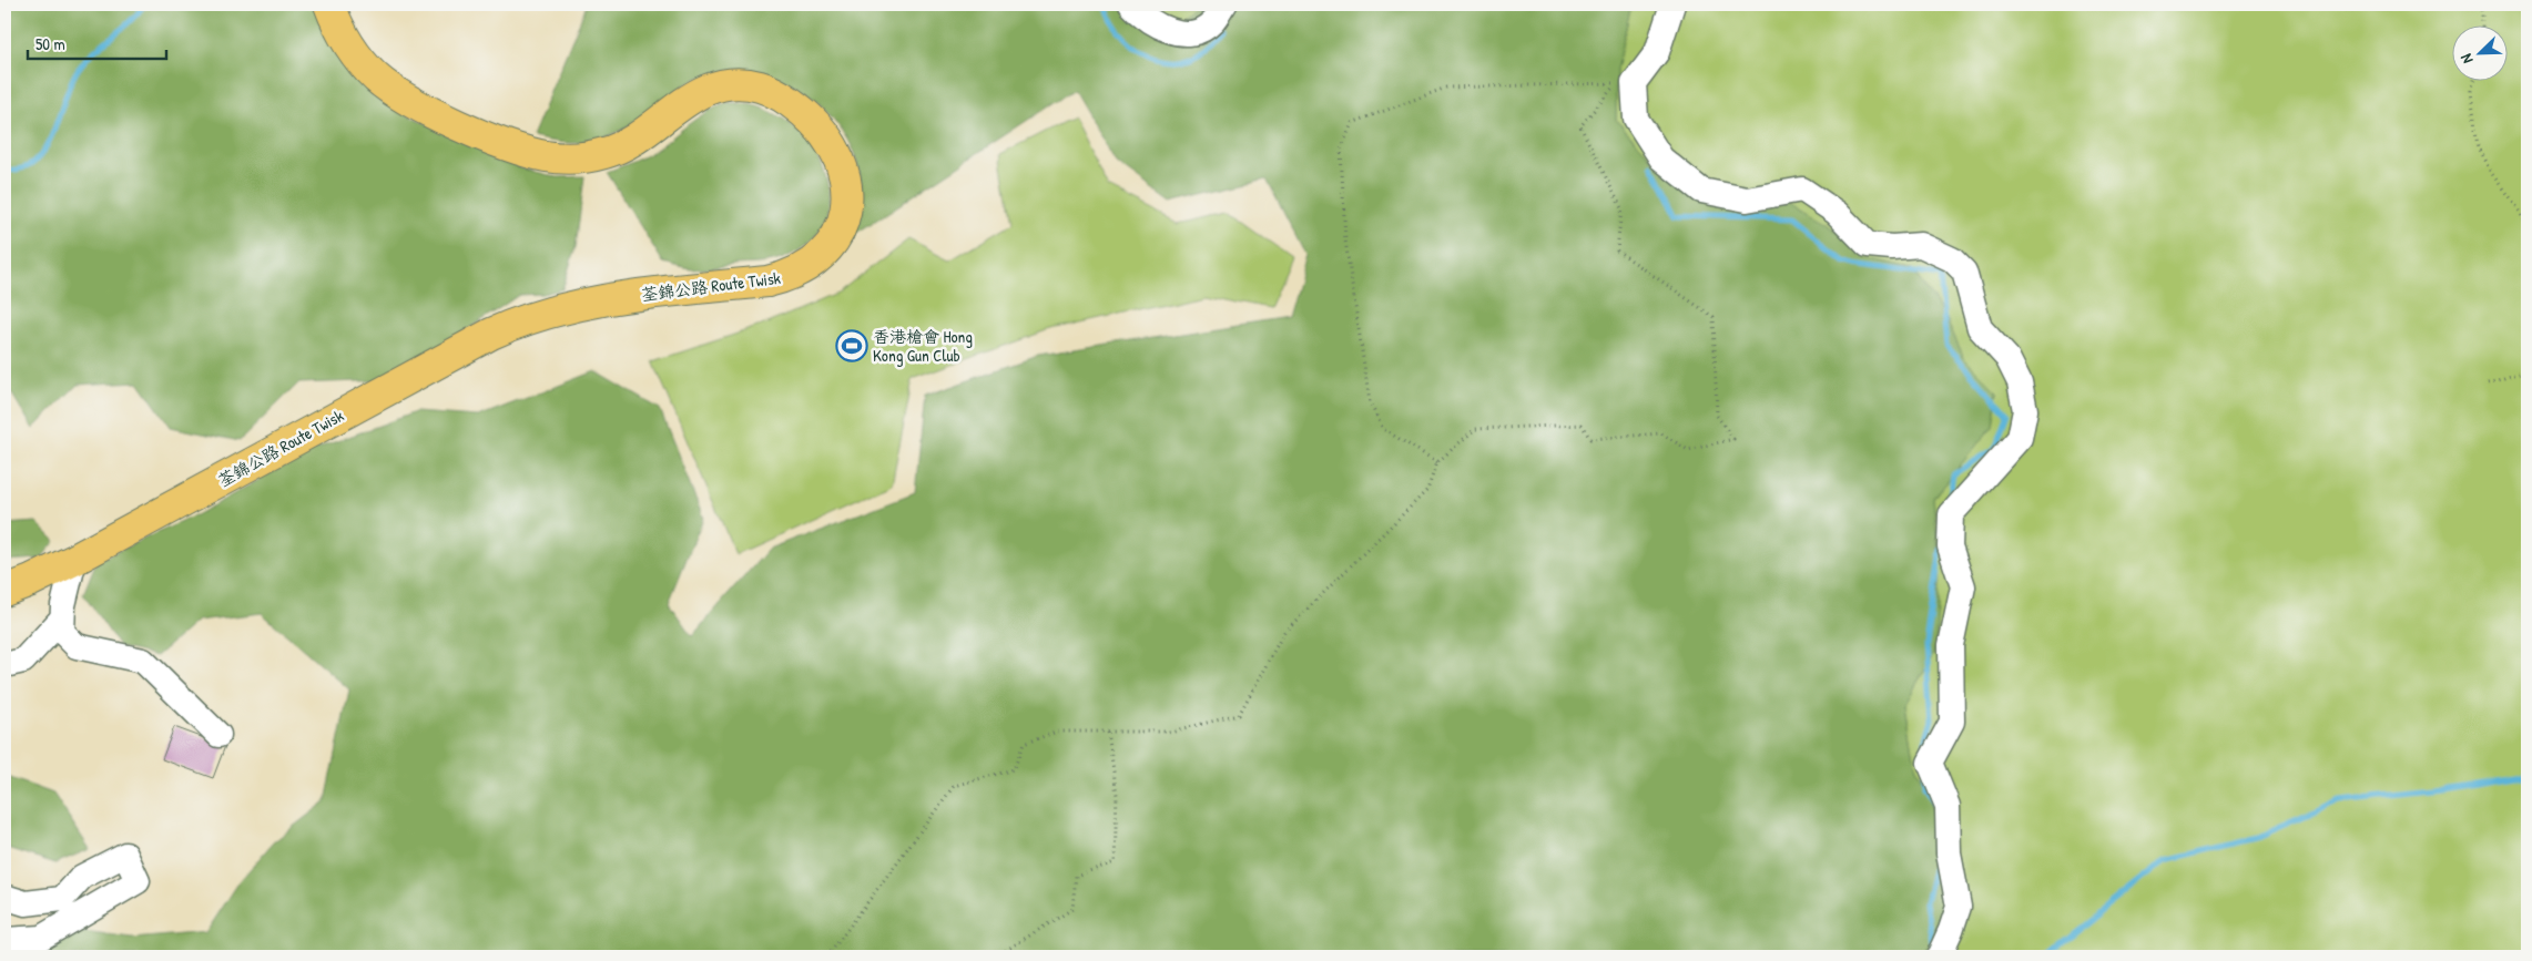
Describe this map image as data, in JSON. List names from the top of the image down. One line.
{"streets":{"main road":["荃錦公路 Route Twisk"]},"places":{"sports":["香港槍會 Hong Kong Gun Club"]},"scale_bar":"50 m","north":"bottom left"}
